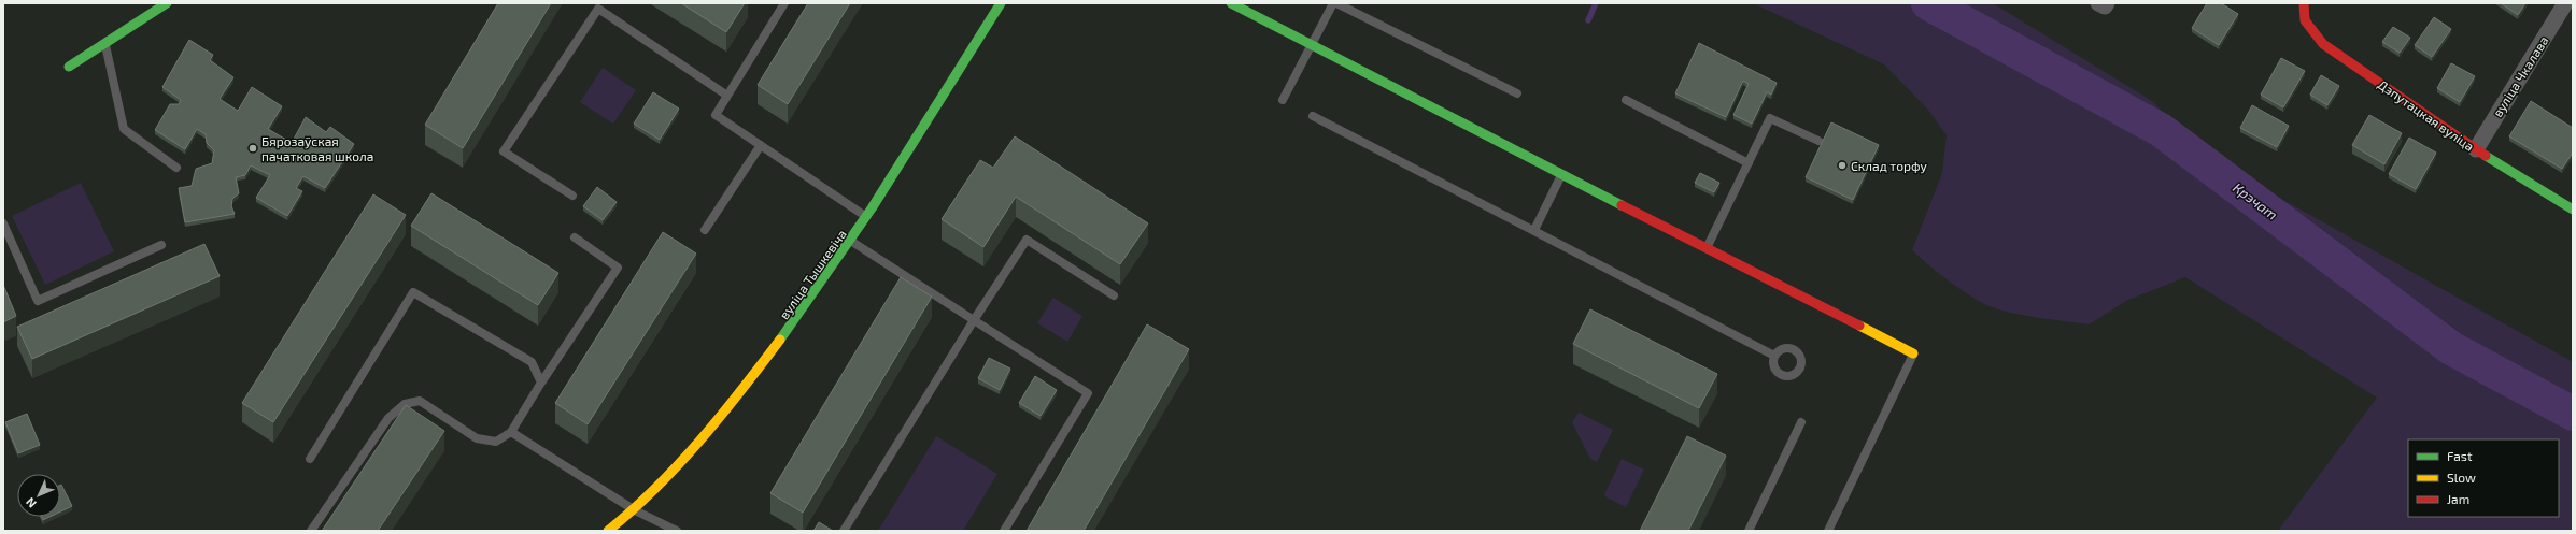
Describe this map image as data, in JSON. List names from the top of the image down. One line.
{"streets":{"street":["вуліца Чкалава","Дэпутацкая вуліца","вуліца Тышкевіча"]},"crossings":[["вуліца Чкалава","Дэпутацкая вуліца"]],"water":["Крэчат"],"places":["Бярозаўская пачатковая школа","Склад торфу"],"legend":["Fast","Slow","Jam"],"north":"bottom left"}
